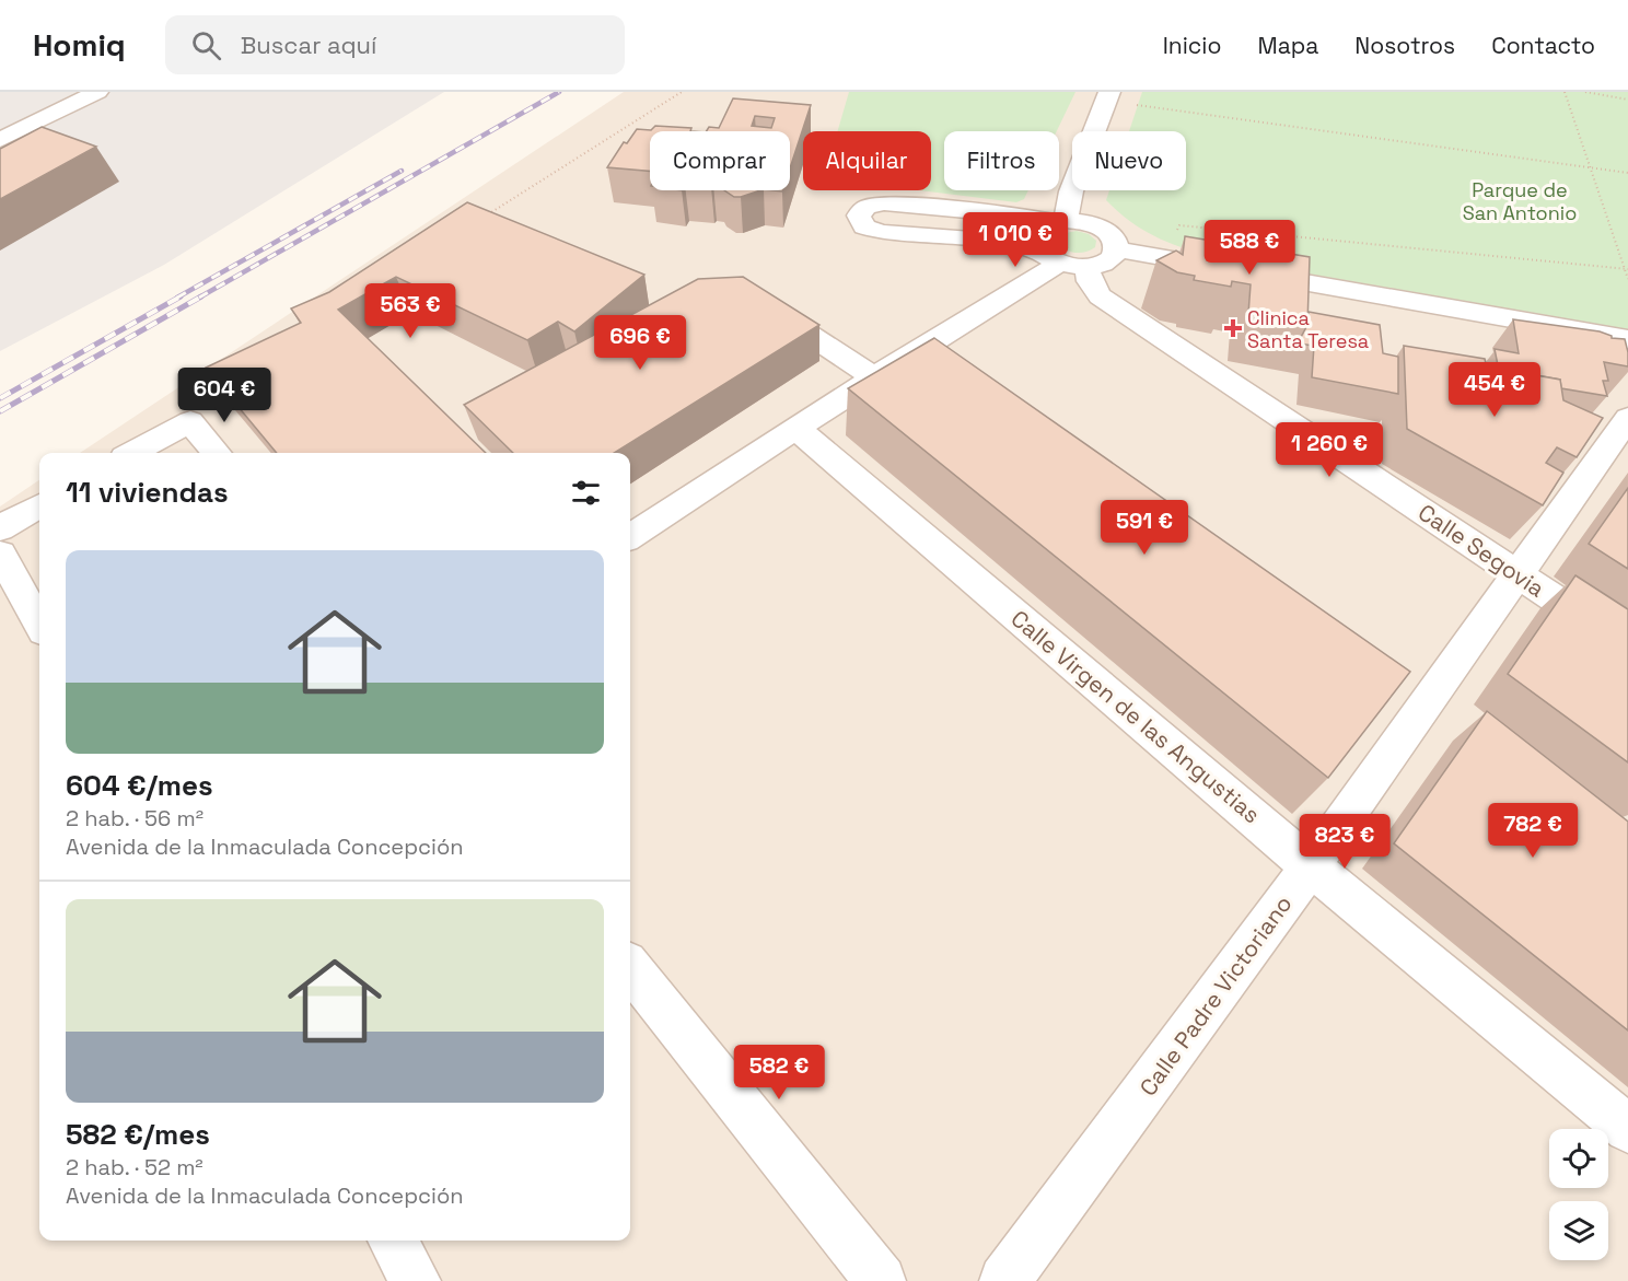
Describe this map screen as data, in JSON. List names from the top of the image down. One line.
{"streets":{"street":["Calle Segovia","Calle Virgen de las Angustias","Calle Padre Victoriano"]},"crossings":[["Calle Segovia","Calle Padre Victoriano"],["Calle Virgen de las Angustias","Calle Padre Victoriano"]],"parks":["Parque de San Antonio"],"places":{"health":["Clinica Santa Teresa"]},"page":{"header":"Homiq","search":"Buscar aquí","nav":["Inicio","Mapa","Nosotros","Contacto"],"chip":["Comprar","Alquilar","Filtros","Nuevo"],"price":["1 010 €","588 €","563 €","696 €","454 €","604 €","1 260 €","591 €","782 €","823 €","582 €"],"heading":"11 viviendas","list":[{"name":"604 €/mes","note":"2 hab. · 56 m² · Avenida de la Inmaculada Concepción"},{"name":"582 €/mes","note":"2 hab. · 52 m² · Avenida de la Inmaculada Concepción"}]}}
